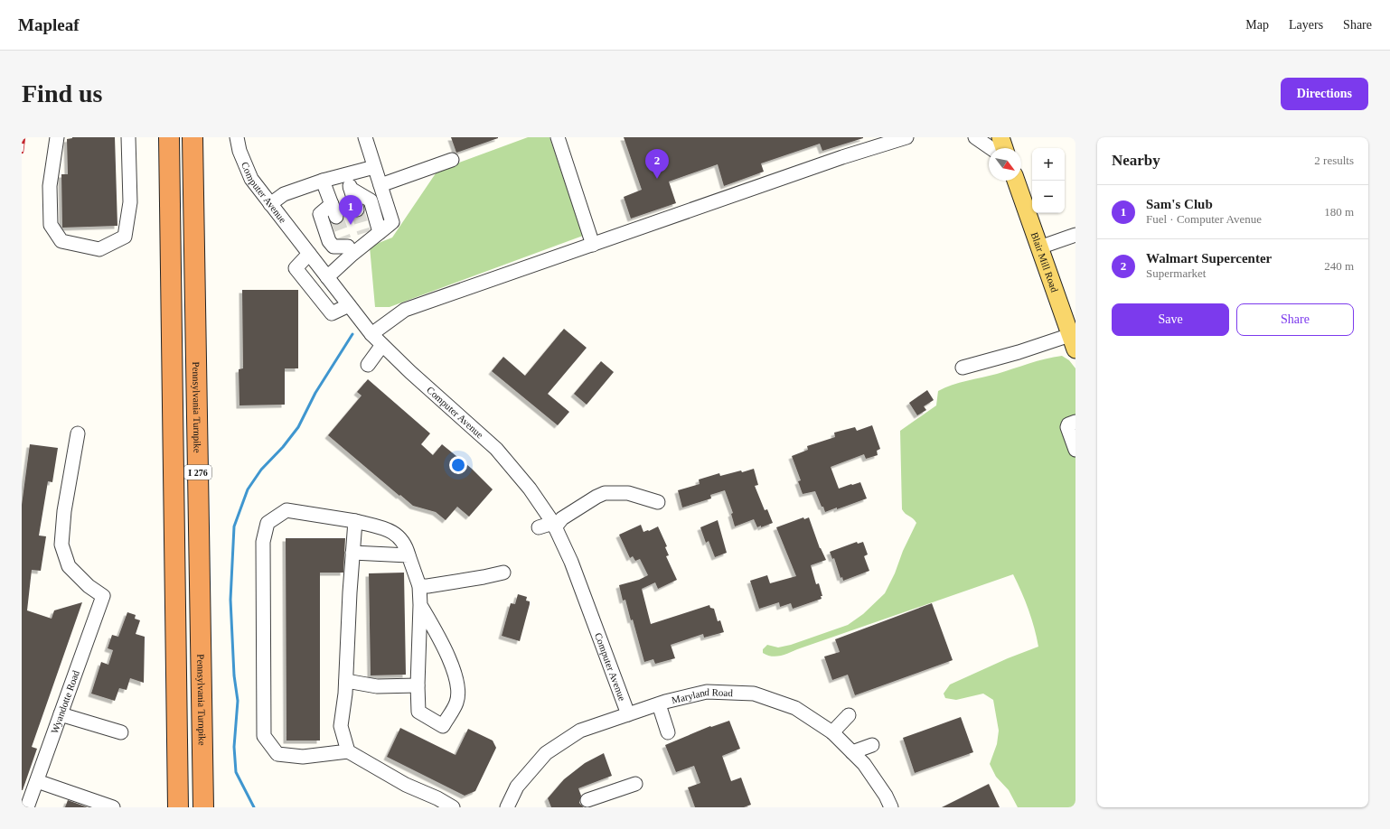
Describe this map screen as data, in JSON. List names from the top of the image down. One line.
{"streets":{"highway":["Pennsylvania Turnpike","I 276"],"main road":["Blair Mill Road"],"street":["Computer Avenue","Maryland Road","Wyandotte Road"]},"crossings":[["Computer Avenue","Maryland Road"]],"north":"bottom right","page":{"header":"Mapleaf","nav":["Map","Layers","Share"],"buttons":["Directions",["Save","Share"]],"title":"Find us","heading":["Nearby","2 results"],"map_buttons":["+","−"],"pins":["2","1"],"list":[{"mark":"1","name":"Sam's Club","note":"Fuel · Computer Avenue","value":"180 m"},{"mark":"2","name":"Walmart Supercenter","note":"Supermarket","value":"240 m"}]}}
